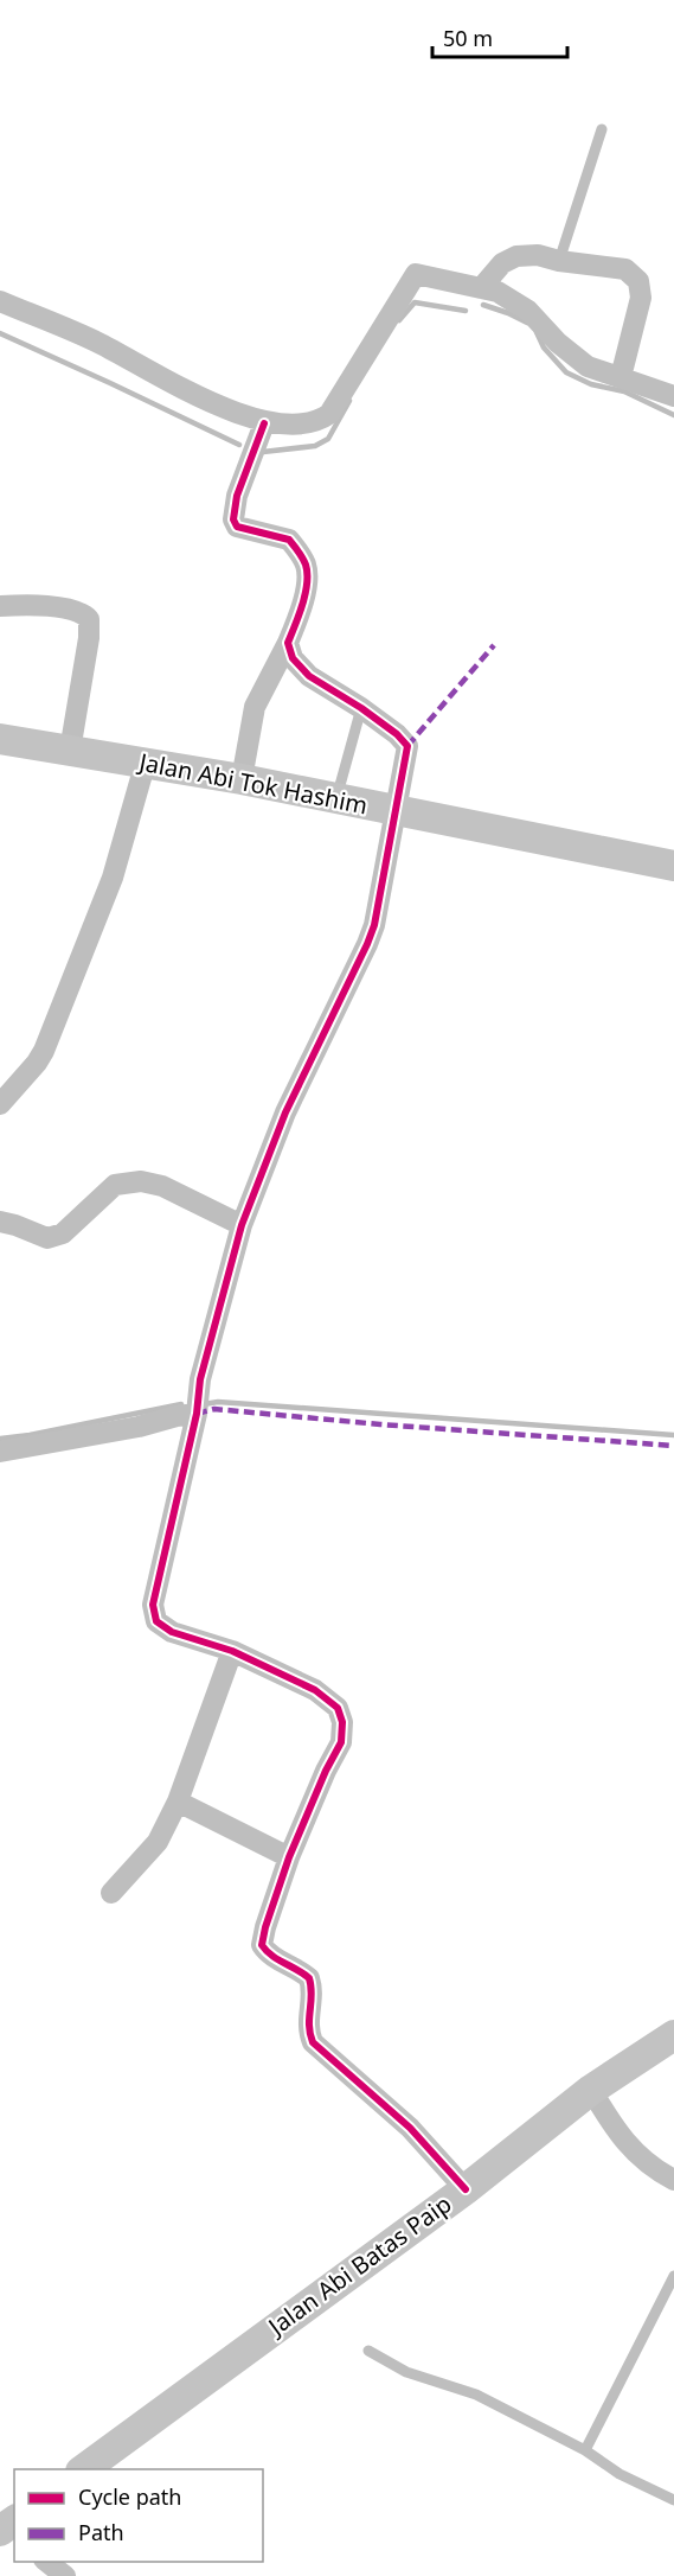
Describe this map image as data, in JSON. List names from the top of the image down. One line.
{"streets":{"main road":["Jalan Abi Tok Hashim","Jalan Abi Batas Paip"]},"legend":["Cycle path","Path"],"scale_bar":"50 m"}
